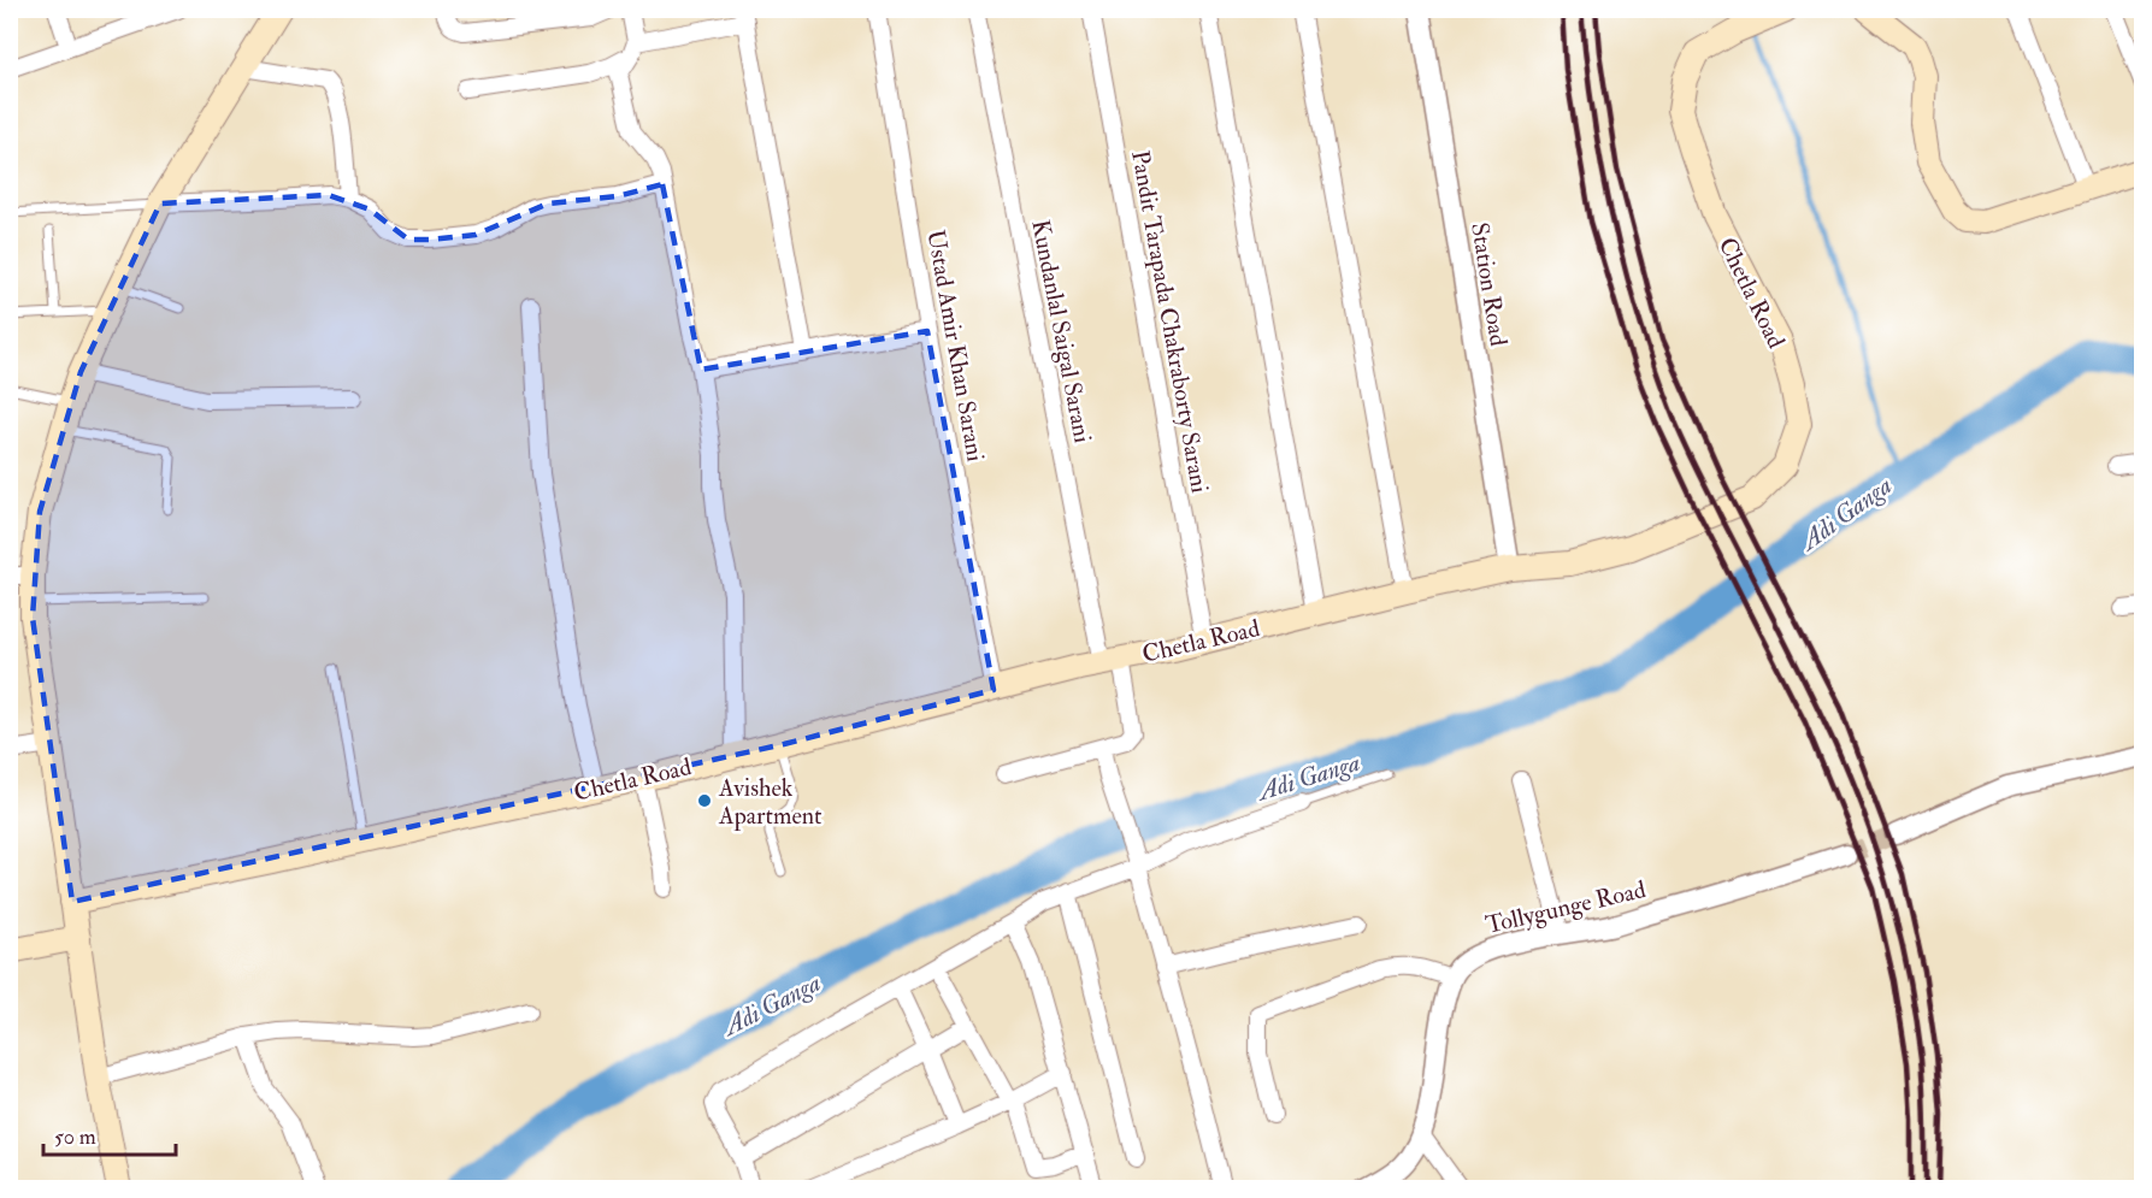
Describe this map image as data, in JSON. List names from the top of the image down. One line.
{"streets":{"main road":["Chetla Road"],"street":["Station Road","Pandit Tarapada Chakraborty Sarani","Kundanlal Saigal Sarani","Ustad Amir Khan Sarani","Tollygunge Road"]},"crossings":[["Station Road","Chetla Road"],["Chetla Road","Pandit Tarapada Chakraborty Sarani"],["Chetla Road","Kundanlal Saigal Sarani"],["Chetla Road","Ustad Amir Khan Sarani"]],"water":["Adi Ganga"],"places":["Avishek Apartment"],"scale_bar":"50 m"}
